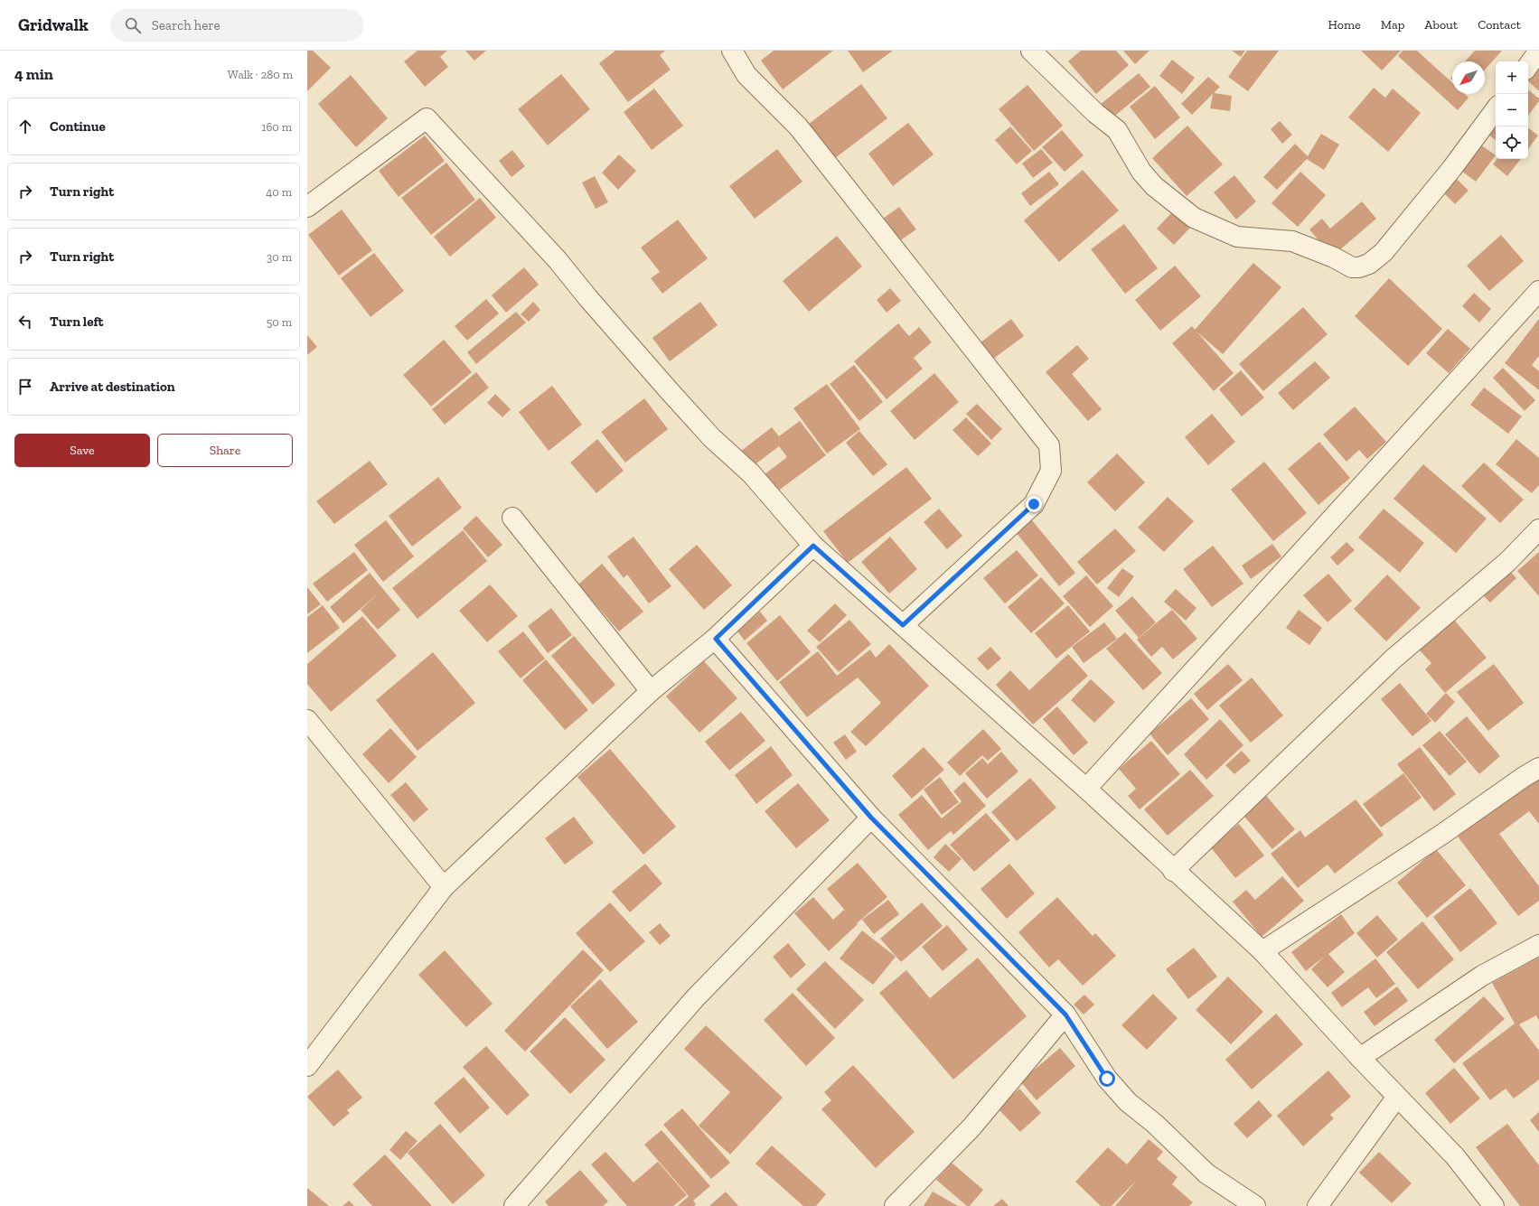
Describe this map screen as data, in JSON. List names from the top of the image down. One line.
{"north":"bottom left","page":{"header":"Gridwalk","search":"Search here","nav":["Home","Map","About","Contact"],"heading":["4 min","Walk · 280 m"],"map_buttons":["+","−"],"list":[["Continue","160 m"],["Turn right","40 m"],["Turn right","30 m"],["Turn left","50 m"],"Arrive at destination"],"buttons":["Save","Share"]}}
